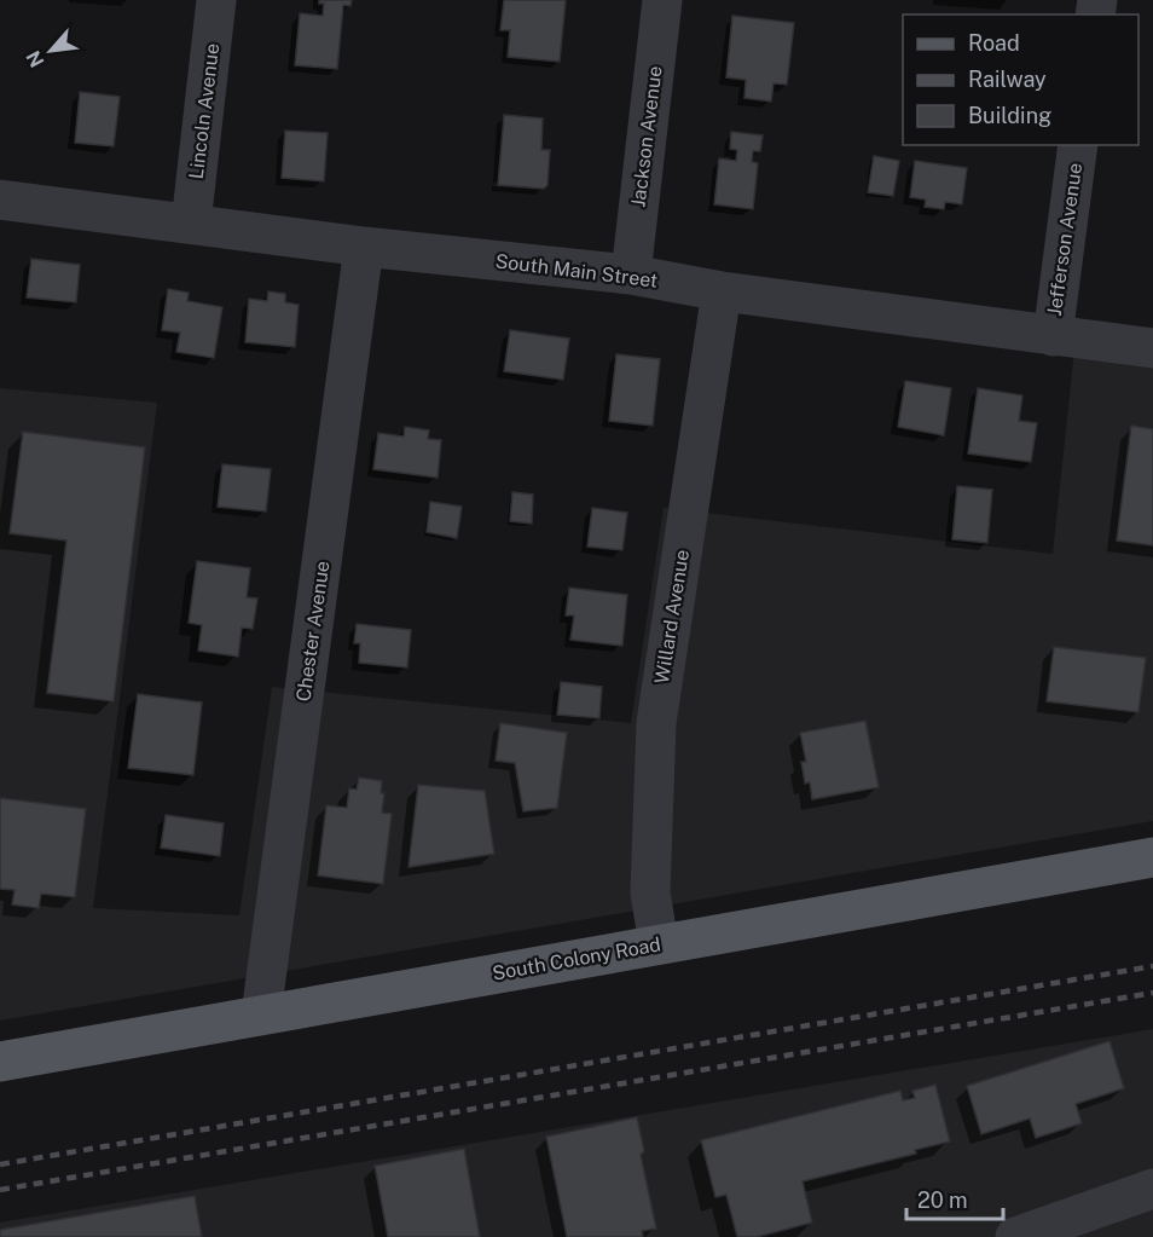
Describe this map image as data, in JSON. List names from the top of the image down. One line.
{"streets":{"main road":["South Colony Road"],"street":["Lincoln Avenue","Jackson Avenue","Jefferson Avenue","South Main Street","Willard Avenue","Chester Avenue"]},"crossings":[["Lincoln Avenue","South Main Street"],["Jackson Avenue","South Main Street"],["Jefferson Avenue","South Main Street"],["South Main Street","Willard Avenue"],["South Main Street","Chester Avenue"],["Willard Avenue","South Colony Road"],["Chester Avenue","South Colony Road"]],"legend":["Road","Railway","Building"],"scale_bar":"20 m","north":"bottom left"}
